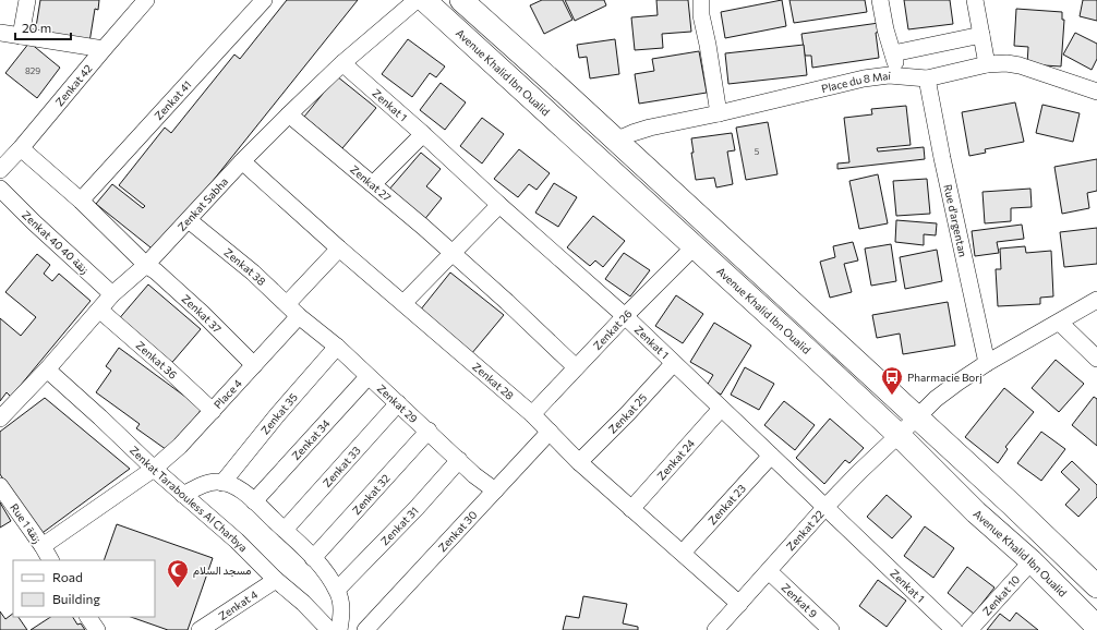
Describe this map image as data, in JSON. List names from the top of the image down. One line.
{"streets":{"main road":["Avenue Khalid Ibn Oualid"],"street":["Place du 8 Mai","Zenkat 42","Zenkat 41","Zenkat 1","Zenkat 27","Zenkat Sabha","Rue d'argentan","Zenkat 40 زنقة 40","Zenkat 38","Zenkat 37","Zenkat 26","Zenkat 36","Zenkat 28","Place 4","Zenkat 29","Zenkat 25","Zenkat 35","Zenkat 34","Zenkat 24","Zenkat 33","Zenkat 32","Zenkat Tarabouless Al Charbya","Zenkat 23","Rue 1 زنقة","Zenkat 31","Zenkat 22","Zenkat 30","Zenkat 10","Zenkat 9","Zenkat 4"]},"crossings":[["Avenue Khalid Ibn Oualid","Zenkat 26"],["Avenue Khalid Ibn Oualid","Zenkat 22"],["Avenue Khalid Ibn Oualid","Zenkat 10"],["Place du 8 Mai","Rue d'argentan"],["Zenkat 42","Zenkat 37"],["Zenkat 41","Zenkat 37"],["Zenkat 1","Zenkat Sabha"],["Zenkat 1","Zenkat 26"],["Zenkat 1","Zenkat 25"],["Zenkat 1","Zenkat 24"],["Zenkat 1","Zenkat 23"],["Zenkat 1","Zenkat 22"],["Zenkat 27","Zenkat Sabha"],["Zenkat 27","Zenkat 26"],["Zenkat Sabha","Zenkat 40 زنقة 40"],["Zenkat Sabha","Zenkat 38"],["Zenkat Sabha","Zenkat 37"],["Zenkat Sabha","Zenkat 36"],["Zenkat Sabha","Zenkat 28"],["Zenkat Sabha","Zenkat Tarabouless Al Charbya"],["Rue d'argentan","Zenkat 22"],["Zenkat 38","Place 4"],["Zenkat 38","Zenkat 29"],["Zenkat 37","Place 4"],["Zenkat 26","Zenkat 28"],["Zenkat 36","Place 4"],["Zenkat 28","Zenkat 25"],["Zenkat 28","Zenkat 24"],["Zenkat 28","Zenkat 23"],["Zenkat 28","Zenkat 22"],["Zenkat 28","Zenkat 30"],["Place 4","Zenkat 29"],["Place 4","Zenkat Tarabouless Al Charbya"],["Place 4","Rue 1 زنقة"],["Zenkat 29","Zenkat 35"],["Zenkat 29","Zenkat 34"],["Zenkat 29","Zenkat 33"],["Zenkat 29","Zenkat 32"],["Zenkat 29","Zenkat 31"],["Zenkat 29","Zenkat 30"],["Zenkat Tarabouless Al Charbya","Zenkat 4"],["Zenkat 22","Zenkat 9"]],"places":{"bus stop":["Pharmacie Borj"],"mosque":["مسجد السلام"]},"house_numbers":["829","5"],"legend":["Road","Building"],"scale_bar":"20 m"}
